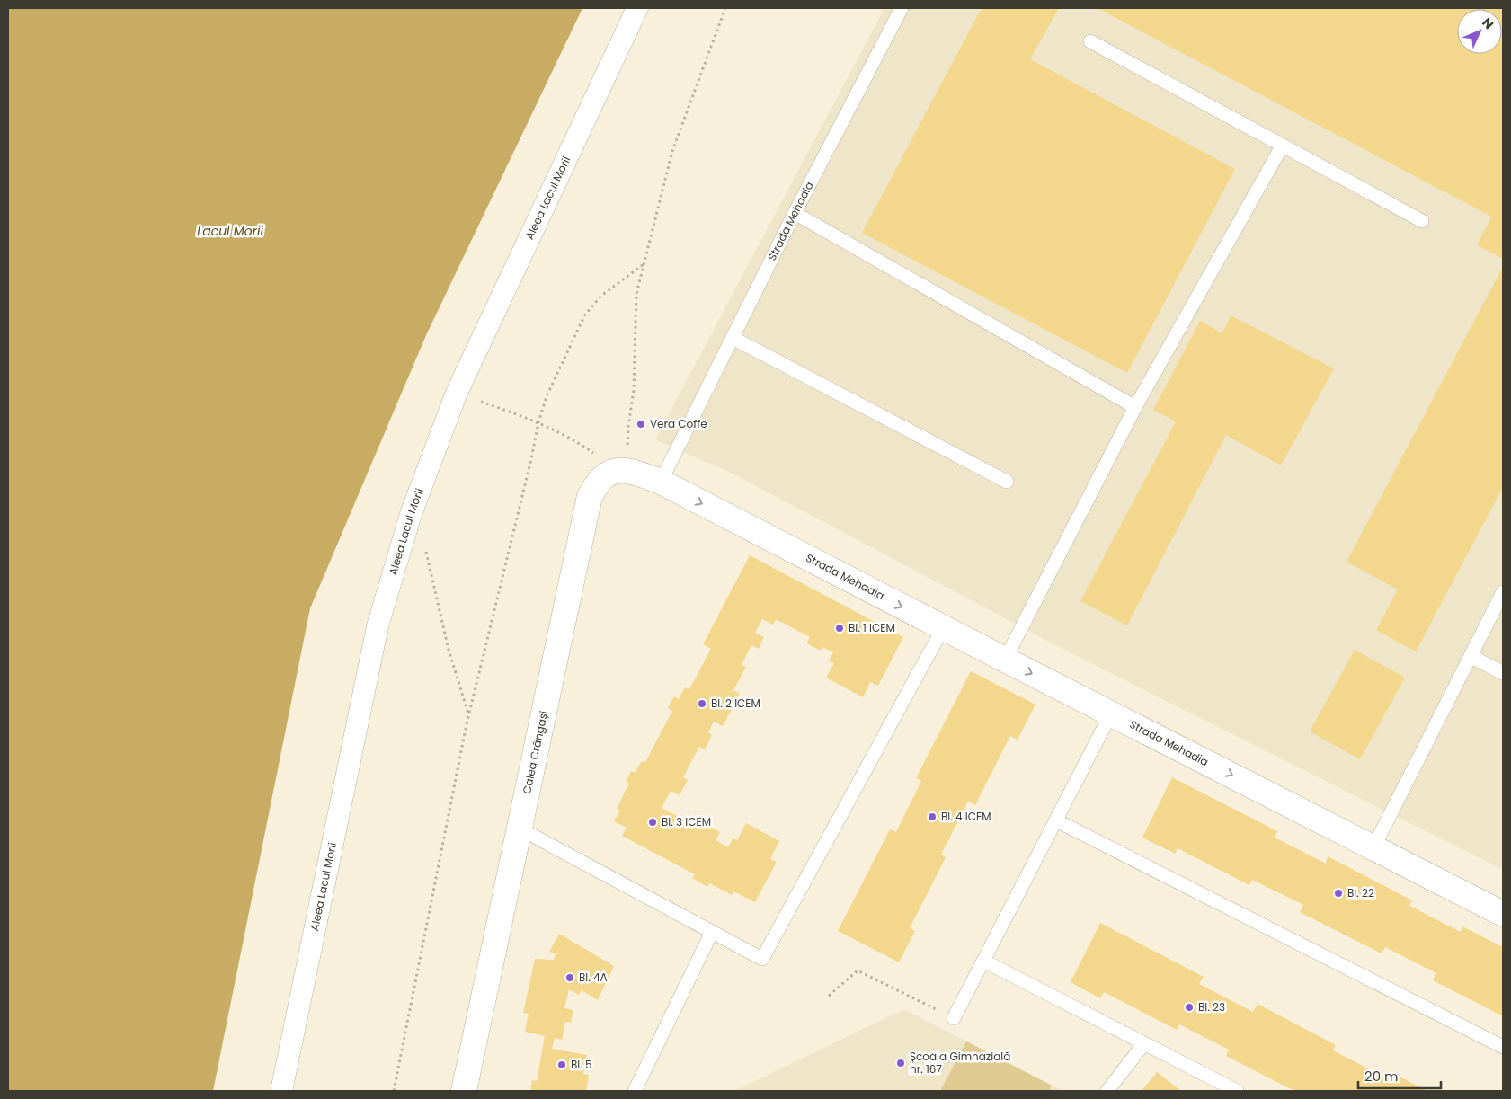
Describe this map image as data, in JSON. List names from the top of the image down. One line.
{"streets":{"street":["Aleea Lacul Morii","Strada Mehadia","Calea Crângași"]},"water":["Lacul Morii"],"places":["Vera Coffe","Bl. 1 ICEM","Bl. 2 ICEM","Bl. 4 ICEM","Bl. 3 ICEM","Bl. 22","Bl. 4A","Bl. 23","Școala Gimnazială nr. 167","Bl. 5"],"scale_bar":"20 m","north":"top right"}
